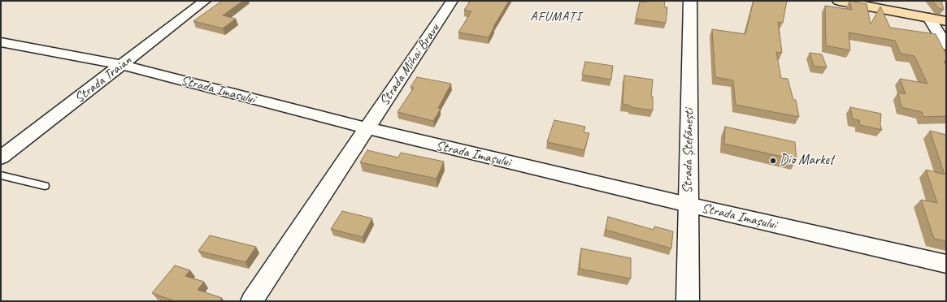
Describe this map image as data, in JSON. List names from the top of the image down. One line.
{"streets":{"main road":["Strada Ștefănești"],"street":["Strada Mihai Bravu","Strada Traian","Strada Imașului"]},"crossings":[["Strada Mihai Bravu","Strada Imașului"],["Strada Traian","Strada Imașului"],["Strada Imașului","Strada Ștefănești"]],"districts":["AFUMAȚI"],"places":["Dio Market"]}
